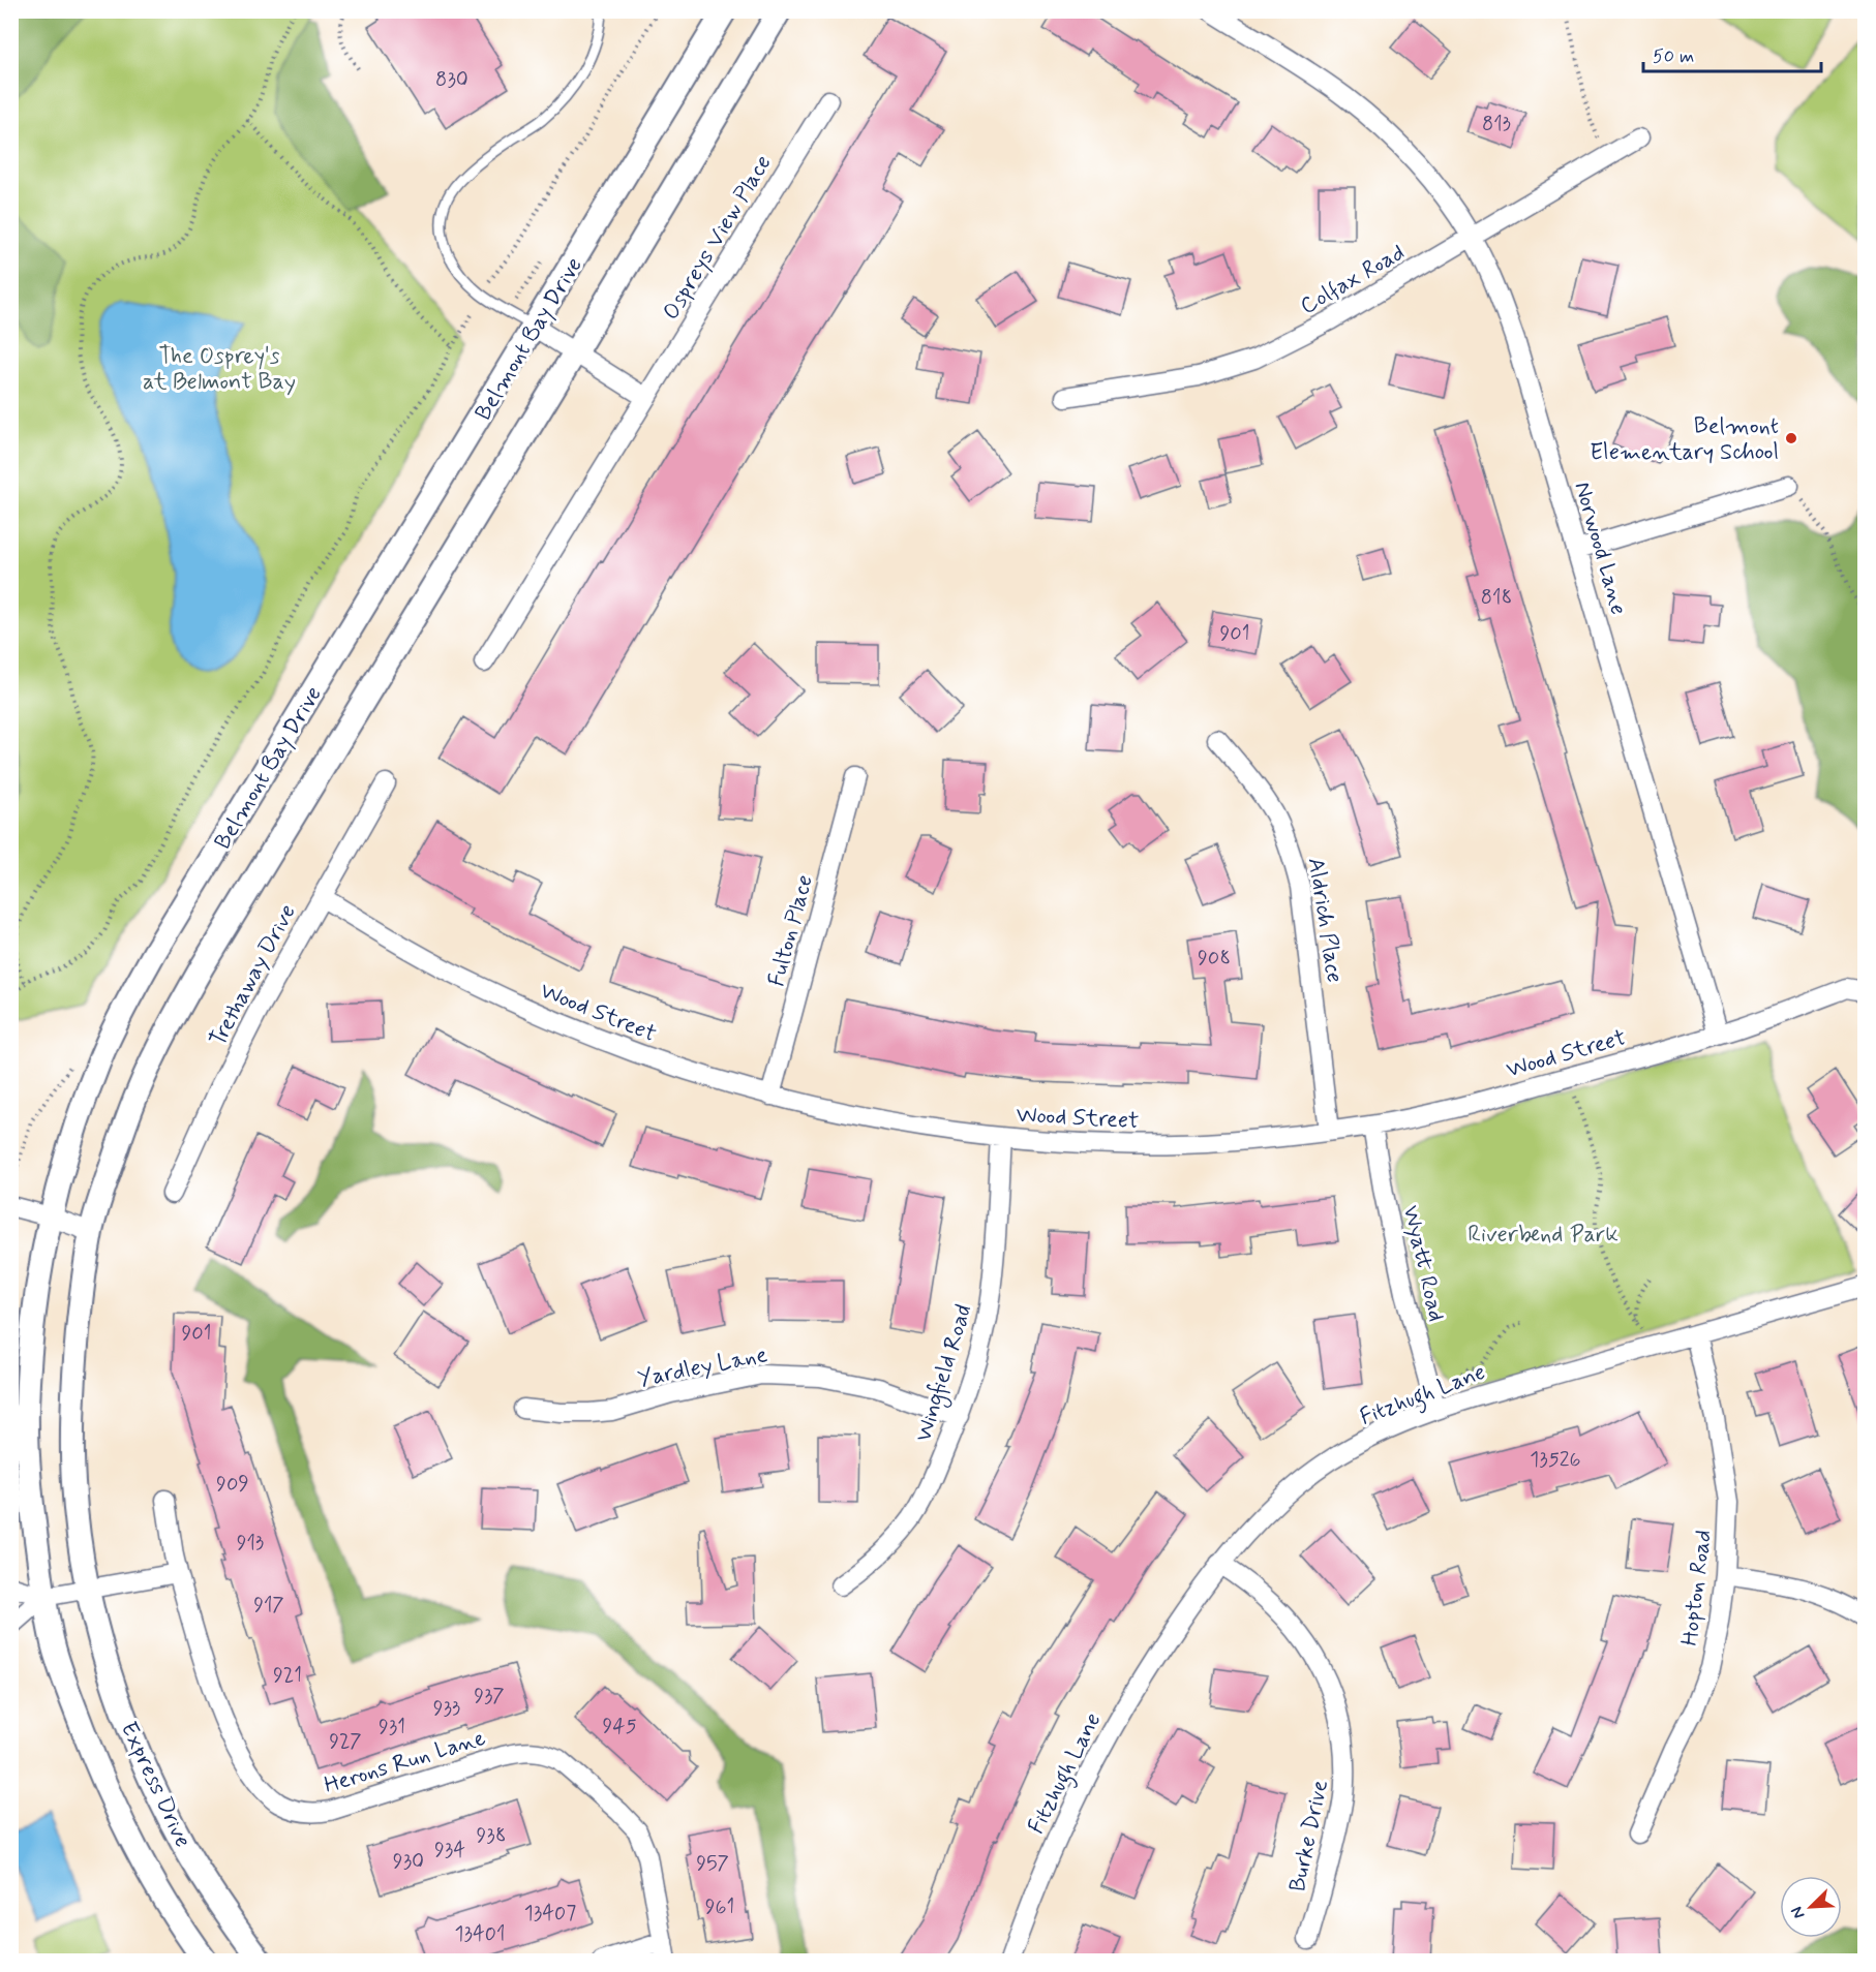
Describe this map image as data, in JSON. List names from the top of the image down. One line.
{"streets":{"street":["Ospreys View Place","Colfax Road","Belmont Bay Drive","Norwood Lane","Aldrich Place","Fulton Place","Trethaway Drive","Wood Street","Wyatt Road","Yardley Lane","Wingfield Road","Fitzhugh Lane","Hopton Road","Herons Run Lane","Express Drive","Burke Drive"]},"crossings":[["Colfax Road","Norwood Lane"],["Belmont Bay Drive","Express Drive"],["Norwood Lane","Wood Street"],["Aldrich Place","Wood Street"],["Fulton Place","Wood Street"],["Trethaway Drive","Wood Street"],["Wood Street","Wyatt Road"],["Wood Street","Wingfield Road"],["Wyatt Road","Fitzhugh Lane"],["Yardley Lane","Wingfield Road"],["Fitzhugh Lane","Hopton Road"],["Fitzhugh Lane","Burke Drive"]],"parks":["The Osprey's at Belmont Bay","Riverbend Park"],"places":["Belmont Elementary School"],"house_numbers":["830","813","818","901","908","901","13526","909","913","917","921","937","933","945","931","927","938","934","930","957","961","13407","13401"],"scale_bar":"50 m","north":"bottom left"}
